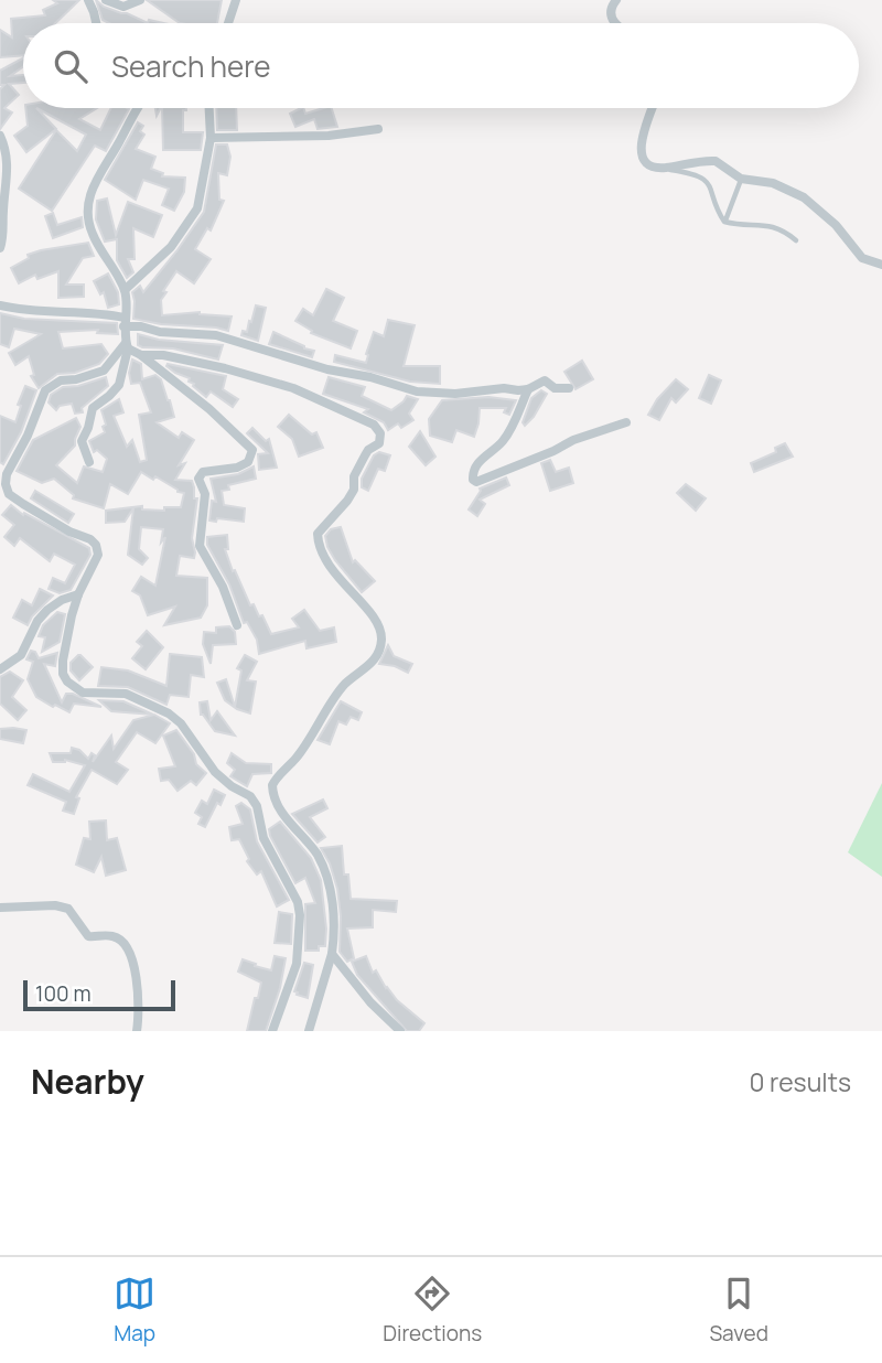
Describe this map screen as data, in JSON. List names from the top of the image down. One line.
{"scale_bar":"100 m","page":{"search":"Search here","scale":"100 m","heading":["Nearby","0 results"],"nav":["Map","Directions","Saved"]}}
